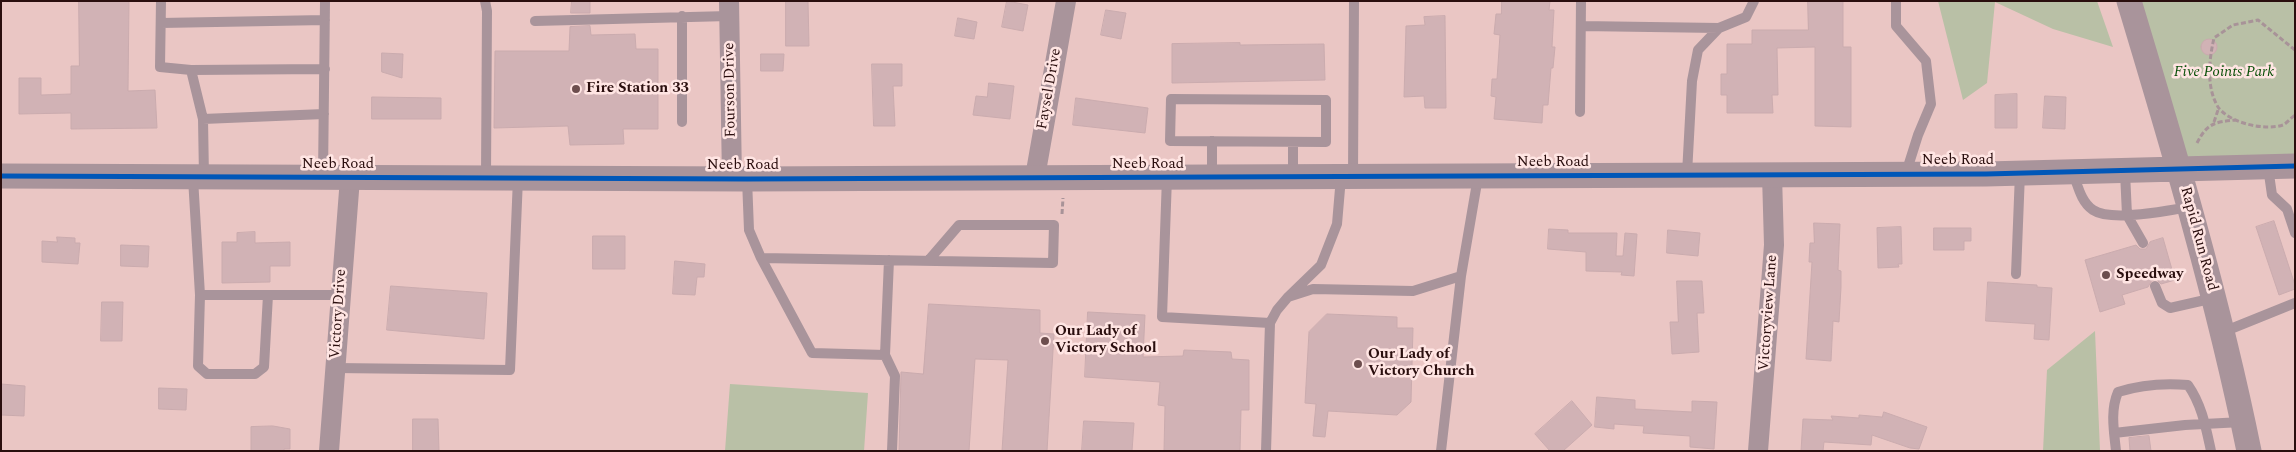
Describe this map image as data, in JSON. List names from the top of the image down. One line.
{"streets":{"street":["Faysel Drive","Fourson Drive","Neeb Road","Rapid Run Road","Victoryview Lane","Victory Drive"]},"crossings":[["Faysel Drive","Neeb Road"],["Fourson Drive","Neeb Road"],["Neeb Road","Rapid Run Road"],["Neeb Road","Victoryview Lane"],["Neeb Road","Victory Drive"]],"parks":["Five Points Park"],"places":["Fire Station 33","Speedway","Our Lady of Victory School","Our Lady of Victory Church"]}
